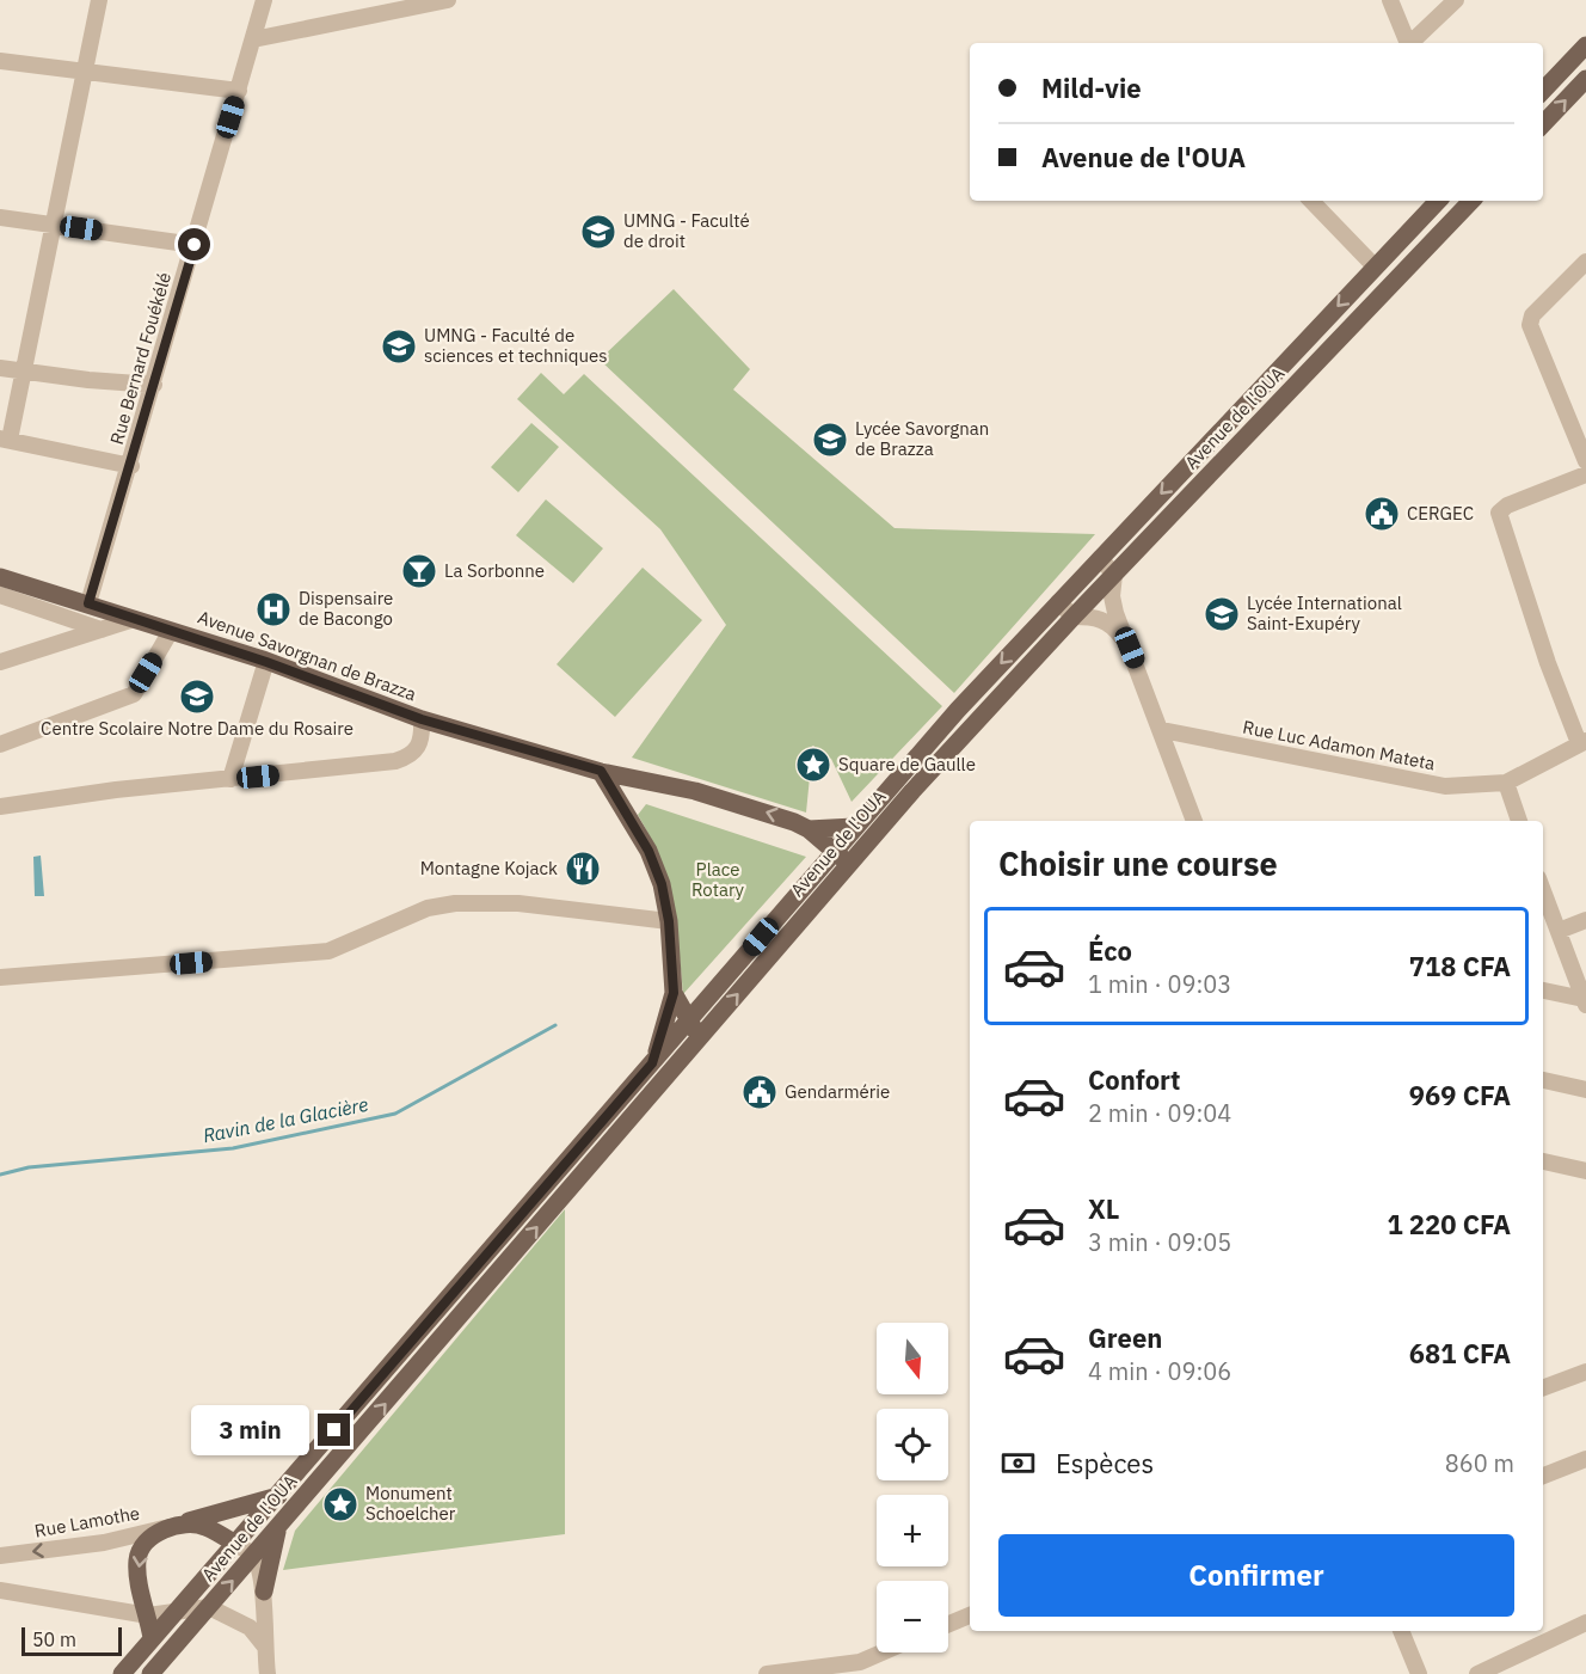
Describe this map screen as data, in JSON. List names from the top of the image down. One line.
{"streets":{"main road":["Avenue de l'OUA","Avenue Savorgnan de Brazza"],"street":["Rue Bernard Fouékélé","Rue Luc Adamon Mateta","Rue Lamothe"]},"crossings":[["Rue Bernard Fouékélé","Avenue Savorgnan de Brazza"],["Avenue de l'OUA","Avenue Savorgnan de Brazza"]],"water":["Ravin de la Glacière"],"parks":["Place Rotary"],"places":{"school or university":["UMNG - Faculté de droit","UMNG - Faculté de sciences et techniques","Lycée Savorgnan de Brazza","Lycée International Saint-Exupéry","Centre Scolaire Notre Dame du Rosaire"],"public building":["CERGEC","Gendarmérie"],"bar":["La Sorbonne"],"hospital":["Dispensaire de Bacongo"],"place":["Square de Gaulle","Monument Schoelcher"],"restaurant":["Montagne Kojack"]},"scale_bar":"50 m","north":"bottom","page":{"banner":["Mild-vie","Avenue de l'OUA"],"heading":"Choisir une course","list":[{"name":"Éco","note":"1 min · 09:03","value":"718 CFA"},{"name":"Confort","note":"2 min · 09:04","value":"969 CFA"},{"name":"XL","note":"3 min · 09:05","value":"1 220 CFA"},{"name":"Green","note":"4 min · 09:06","value":"681 CFA"}],"map_buttons":["+","−"],"bubble":"3 min","pay":["Espèces","860 m"],"buttons":"Confirmer","scale":"50 m"}}
